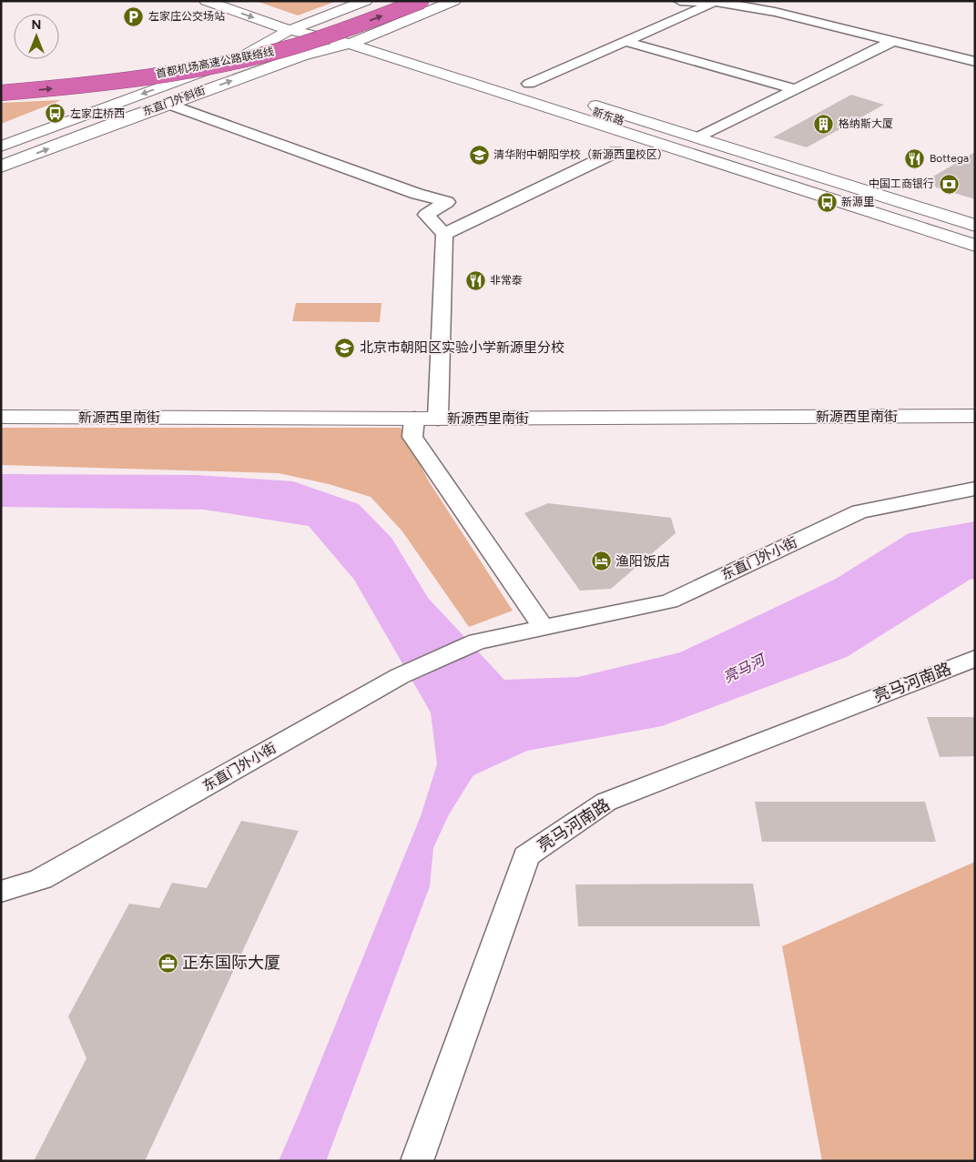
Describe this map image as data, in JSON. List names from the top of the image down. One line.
{"streets":{"highway":["首都机场高速公路联络线"],"main road":["东直门外斜街","新东路","新源西里南街"],"street":["东直门外小街","亮马河南路"]},"crossings":[["东直门外斜街","新东路"]],"water":["亮马河"],"places":{"parking":["左家庄公交场站"],"bus stop":["左家庄桥西","新源里"],"building":["格纳斯大厦"],"school or university":["清华附中朝阳学校（新源西里校区）","北京市朝阳区实验小学新源里分校"],"restaurant":["Bottega","非常泰"],"bank":["中国工商银行"],"hotel":["渔阳饭店"],"office":["正东国际大厦"]},"north":"top"}
